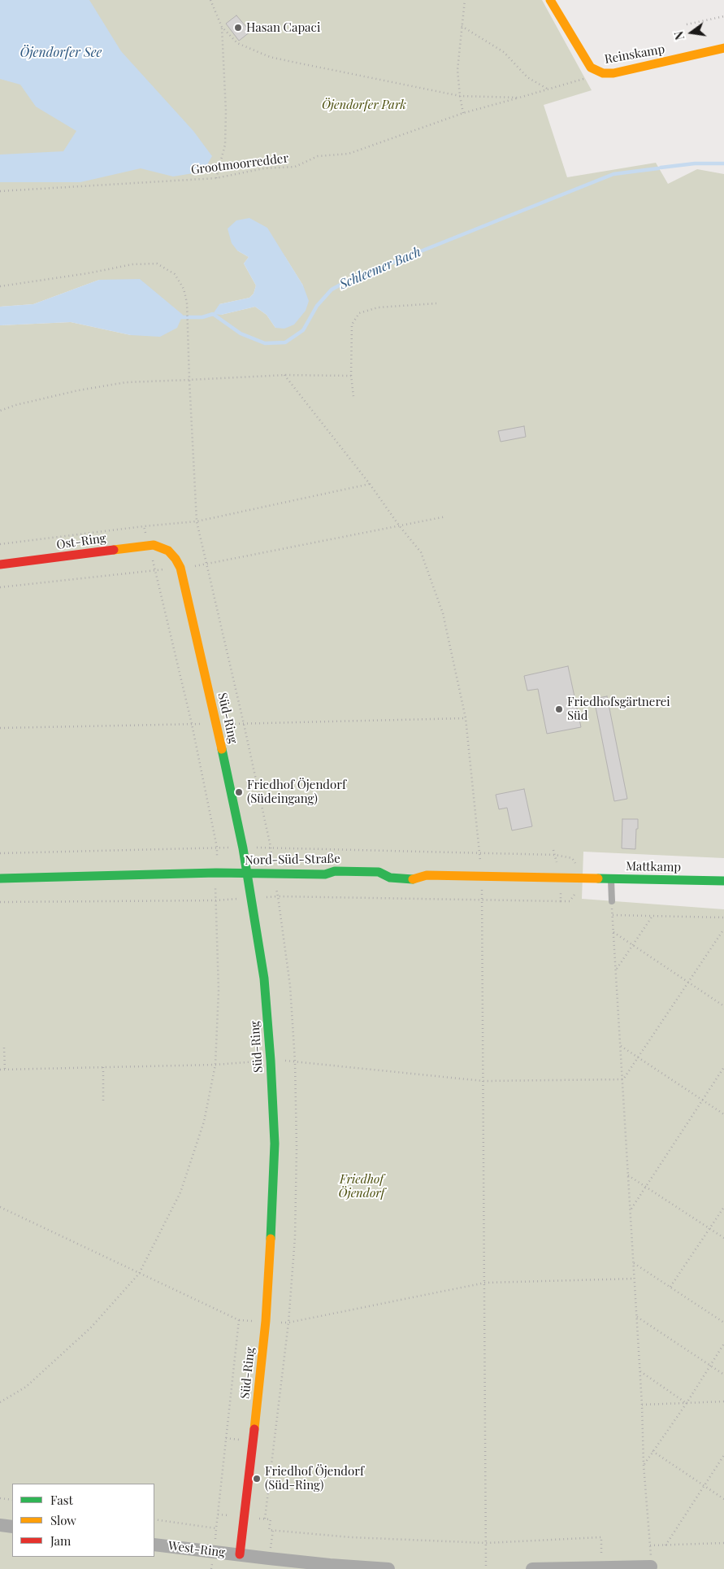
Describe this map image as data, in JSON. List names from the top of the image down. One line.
{"streets":{"street":["Reinskamp","Ost-Ring","Süd-Ring","Nord-Süd-Straße","Mattkamp","West-Ring"],"path":["Grootmoorredder"]},"crossings":[["Reinskamp","Grootmoorredder"],["Ost-Ring","Süd-Ring"],["Süd-Ring","Nord-Süd-Straße"],["Süd-Ring","West-Ring"],["Nord-Süd-Straße","Mattkamp"]],"water":["Öjendorfer See","Schleemer Bach"],"parks":["Öjendorfer Park","Friedhof Öjendorf"],"places":["Hasan Capaci","Friedhofsgärtnerei Süd","Friedhof Öjendorf (Südeingang)","Friedhof Öjendorf (Süd-Ring)"],"legend":["Fast","Slow","Jam"],"north":"left"}
